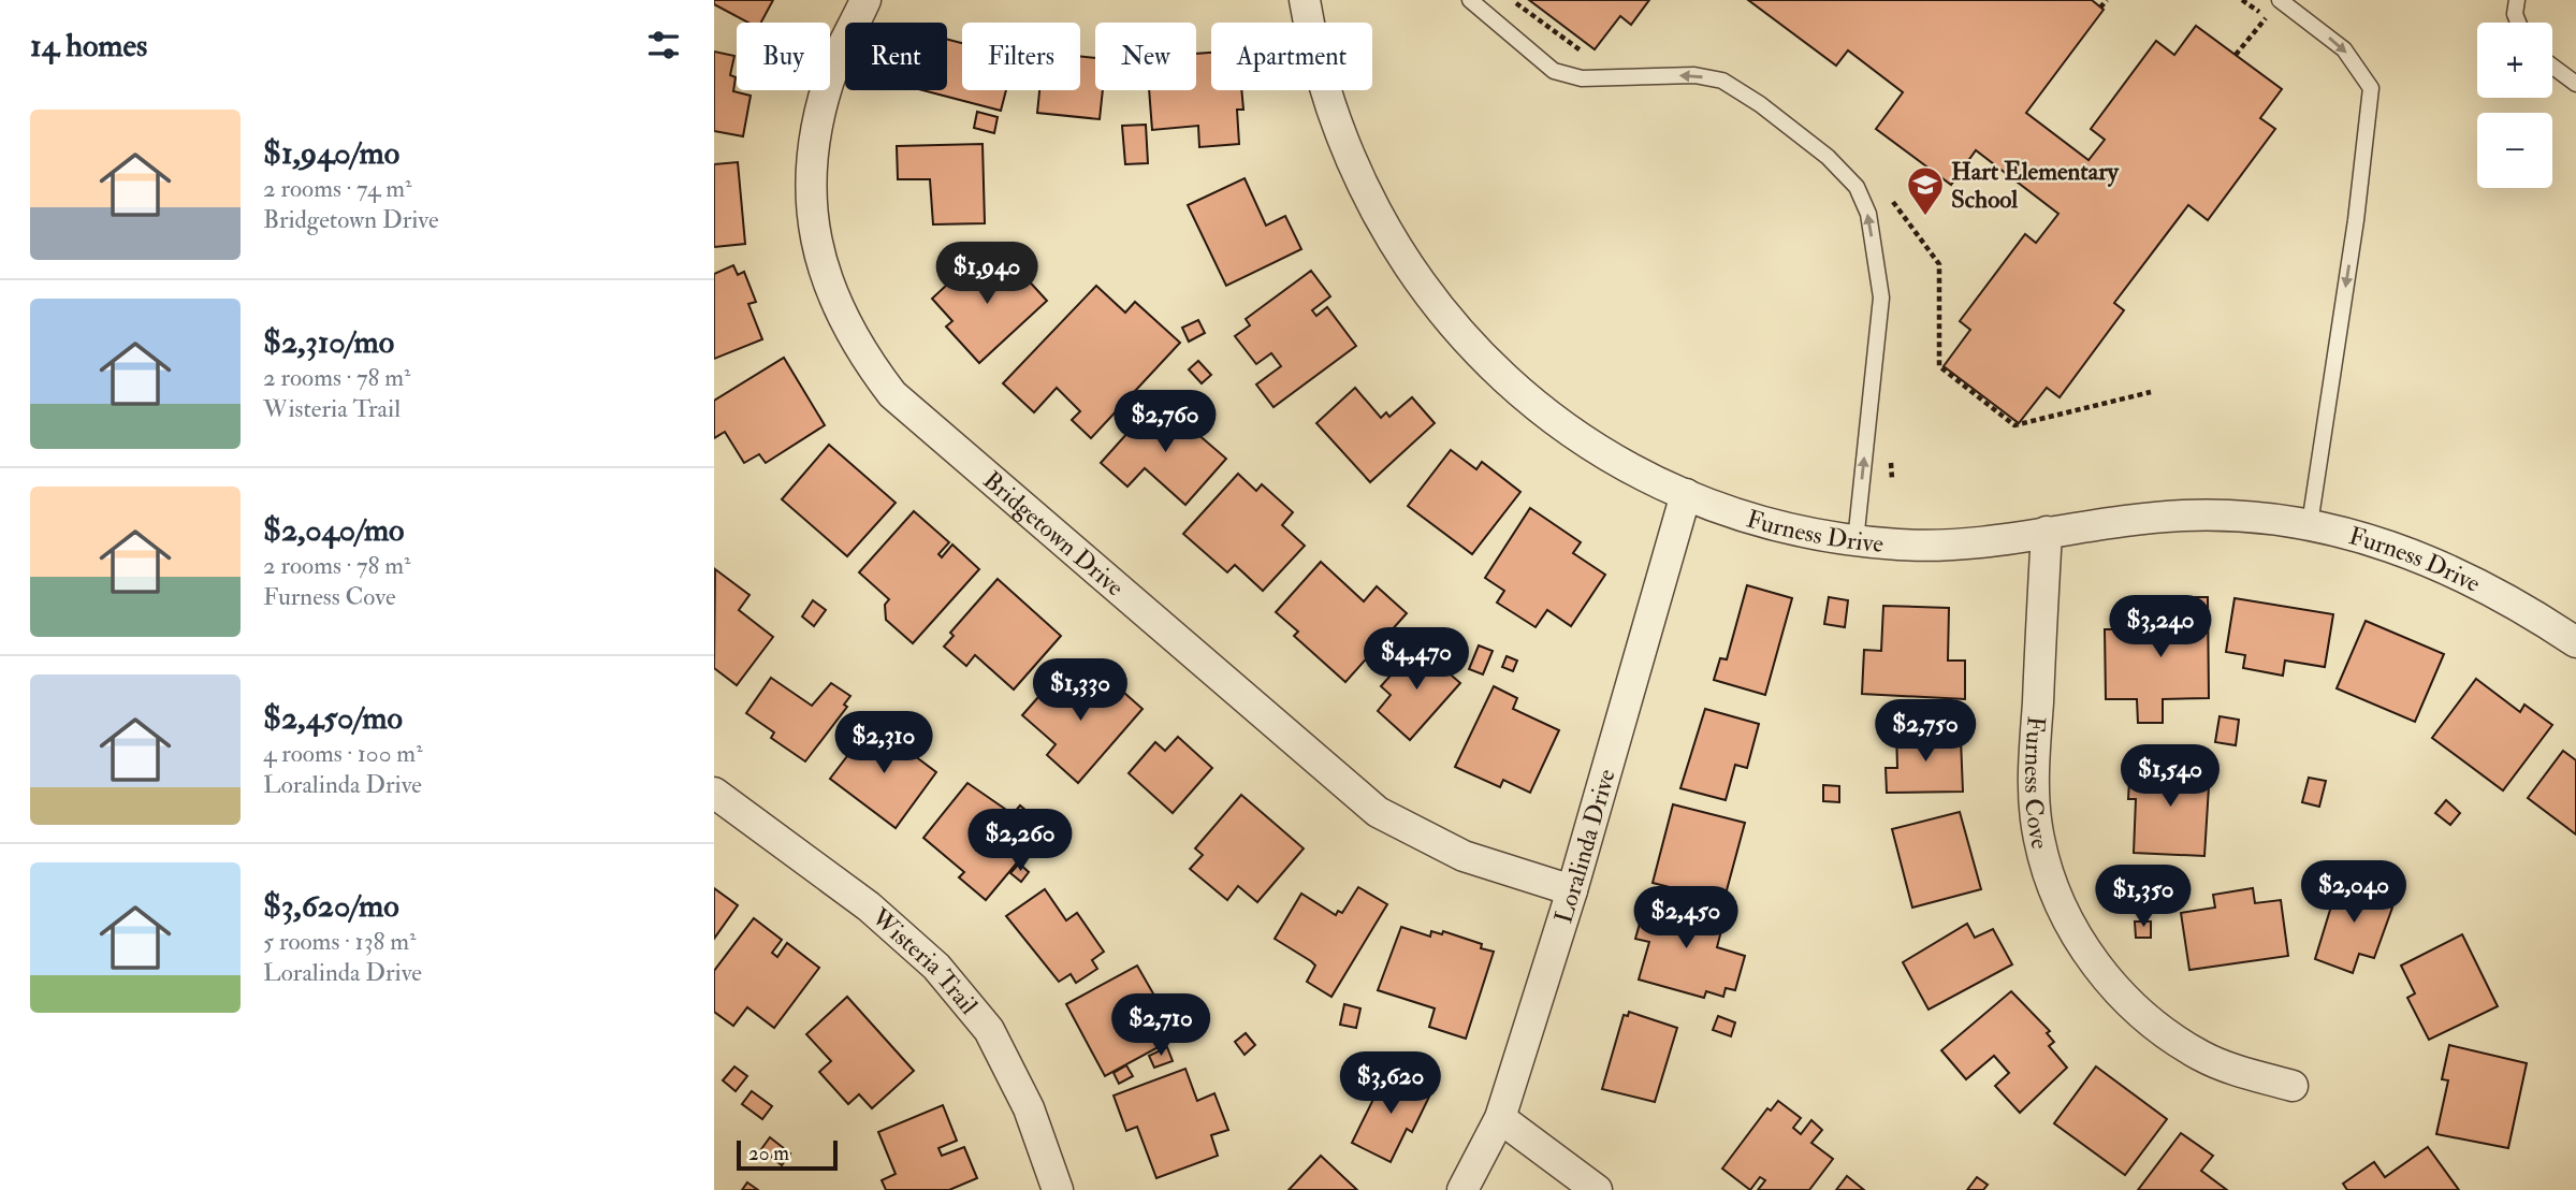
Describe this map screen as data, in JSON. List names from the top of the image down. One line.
{"streets":{"street":["Furness Drive","Bridgetown Drive","Furness Cove","Loralinda Drive","Wisteria Trail"]},"crossings":[["Furness Drive","Furness Cove"],["Furness Drive","Loralinda Drive"],["Bridgetown Drive","Loralinda Drive"]],"places":{"school or university":["Hart Elementary School"]},"scale_bar":"20 m","page":{"heading":"14 homes","map_buttons":["+","−"],"chip":["Buy","Rent","Filters","New","Apartment"],"list":[{"name":"$1,940/mo","note":"2 rooms · 74 m² · Bridgetown Drive"},{"name":"$2,310/mo","note":"2 rooms · 78 m² · Wisteria Trail"},{"name":"$2,040/mo","note":"2 rooms · 78 m² · Furness Cove"},{"name":"$2,450/mo","note":"4 rooms · 100 m² · Loralinda Drive"},{"name":"$3,620/mo","note":"5 rooms · 138 m² · Loralinda Drive"}],"price":["$1,940","$2,760","$3,240","$4,470","$1,330","$2,750","$2,310","$1,540","$2,260","$2,040","$1,350","$2,450","$2,710","$3,620"],"scale":"20 m"}}
